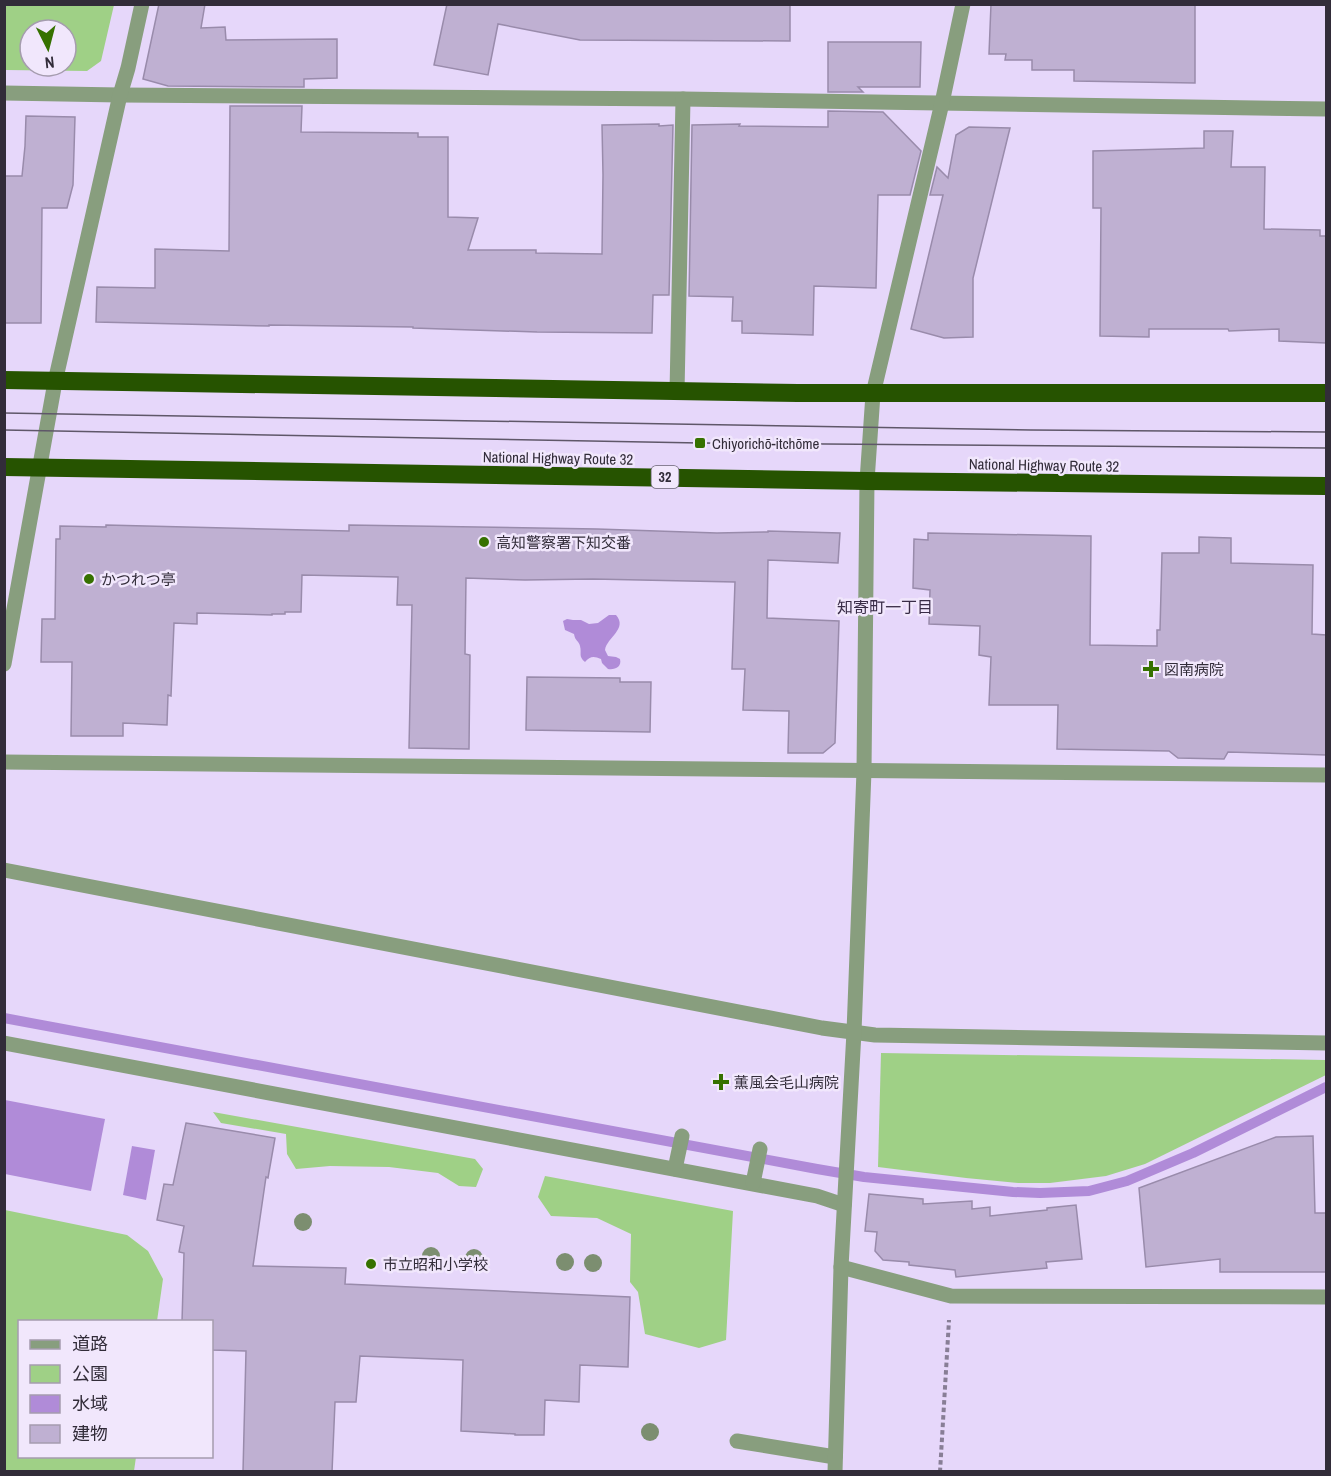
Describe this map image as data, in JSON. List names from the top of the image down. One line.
{"streets":{"highway":["National Highway Route 32","32"]},"districts":["知寄町一丁目"],"places":{"transit":["Chiyorichō-itchōme"],"other":["高知警察署下知交番","かつれつ亭","市立昭和小学校"],"health":["図南病院","薫風会毛山病院"]},"legend":["道路","公園","水域","建物"],"north":"bottom"}
